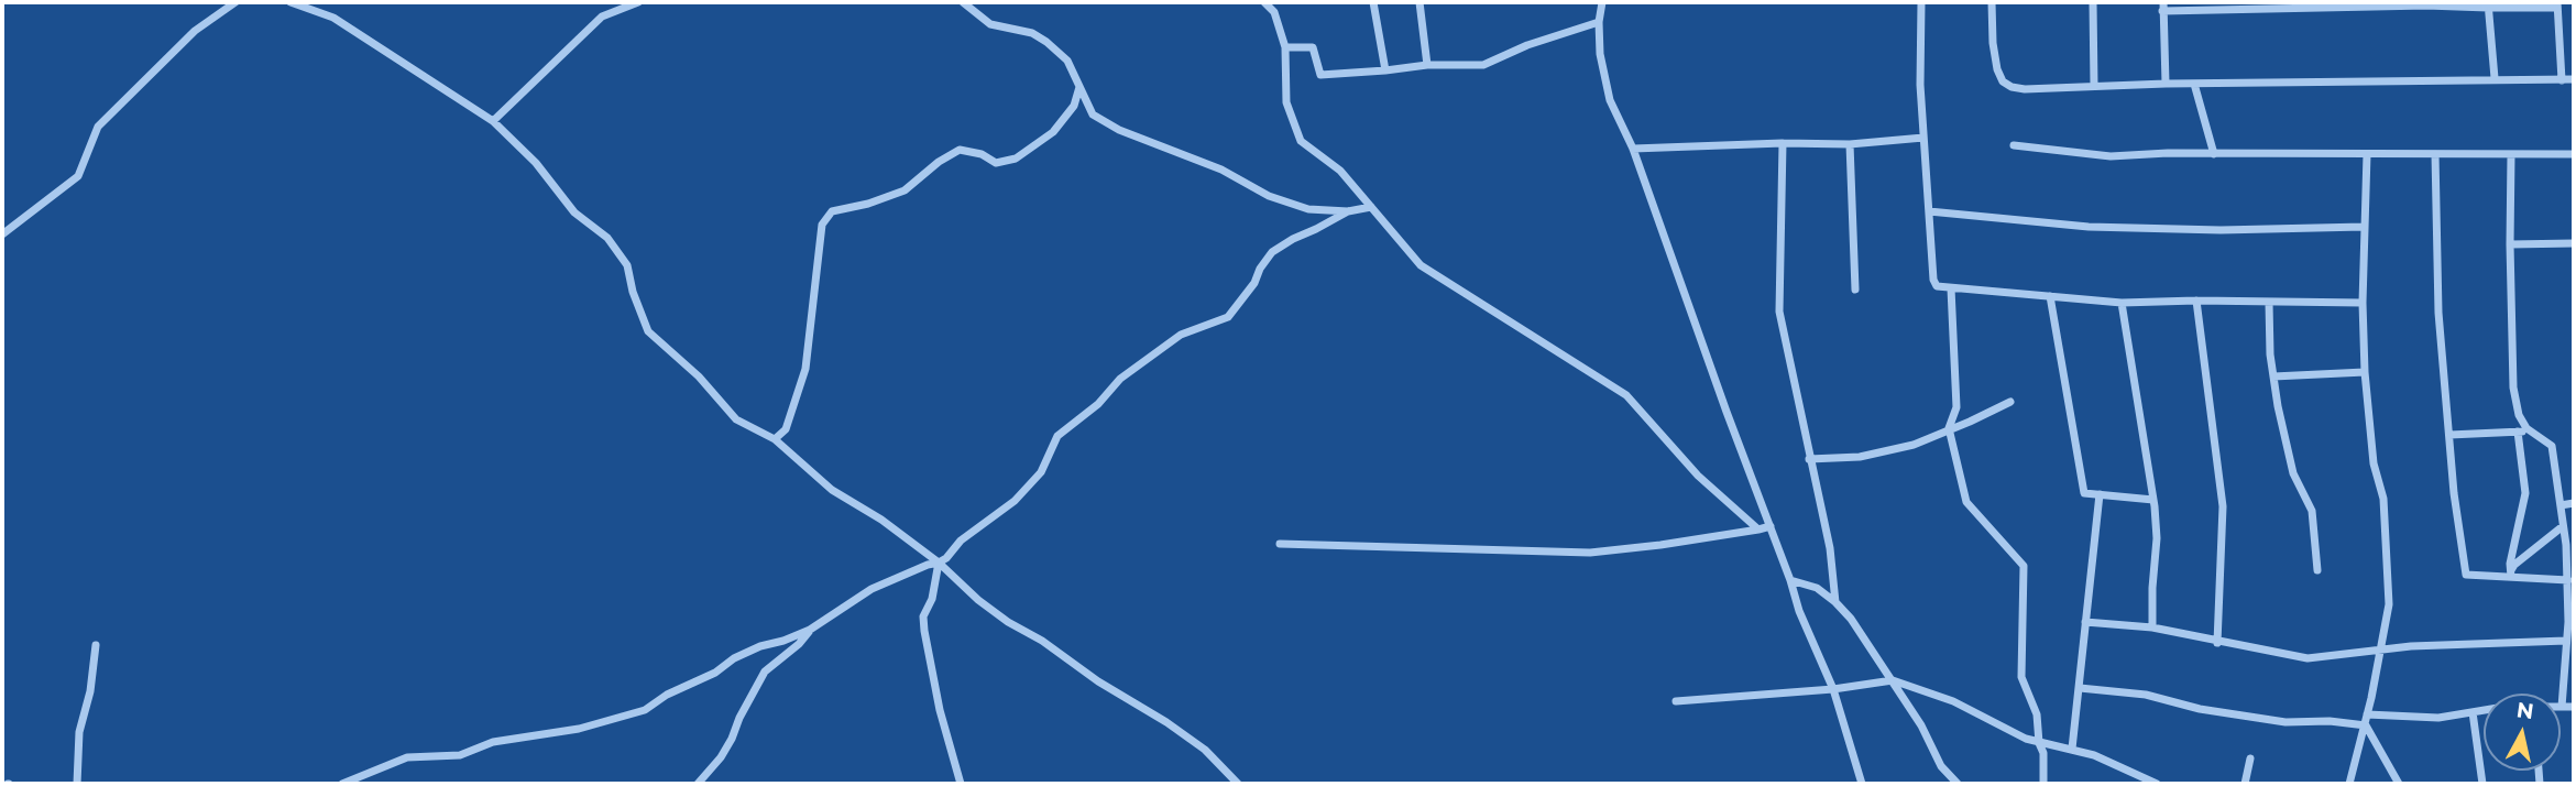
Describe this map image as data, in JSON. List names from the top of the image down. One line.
{"north":"top"}
